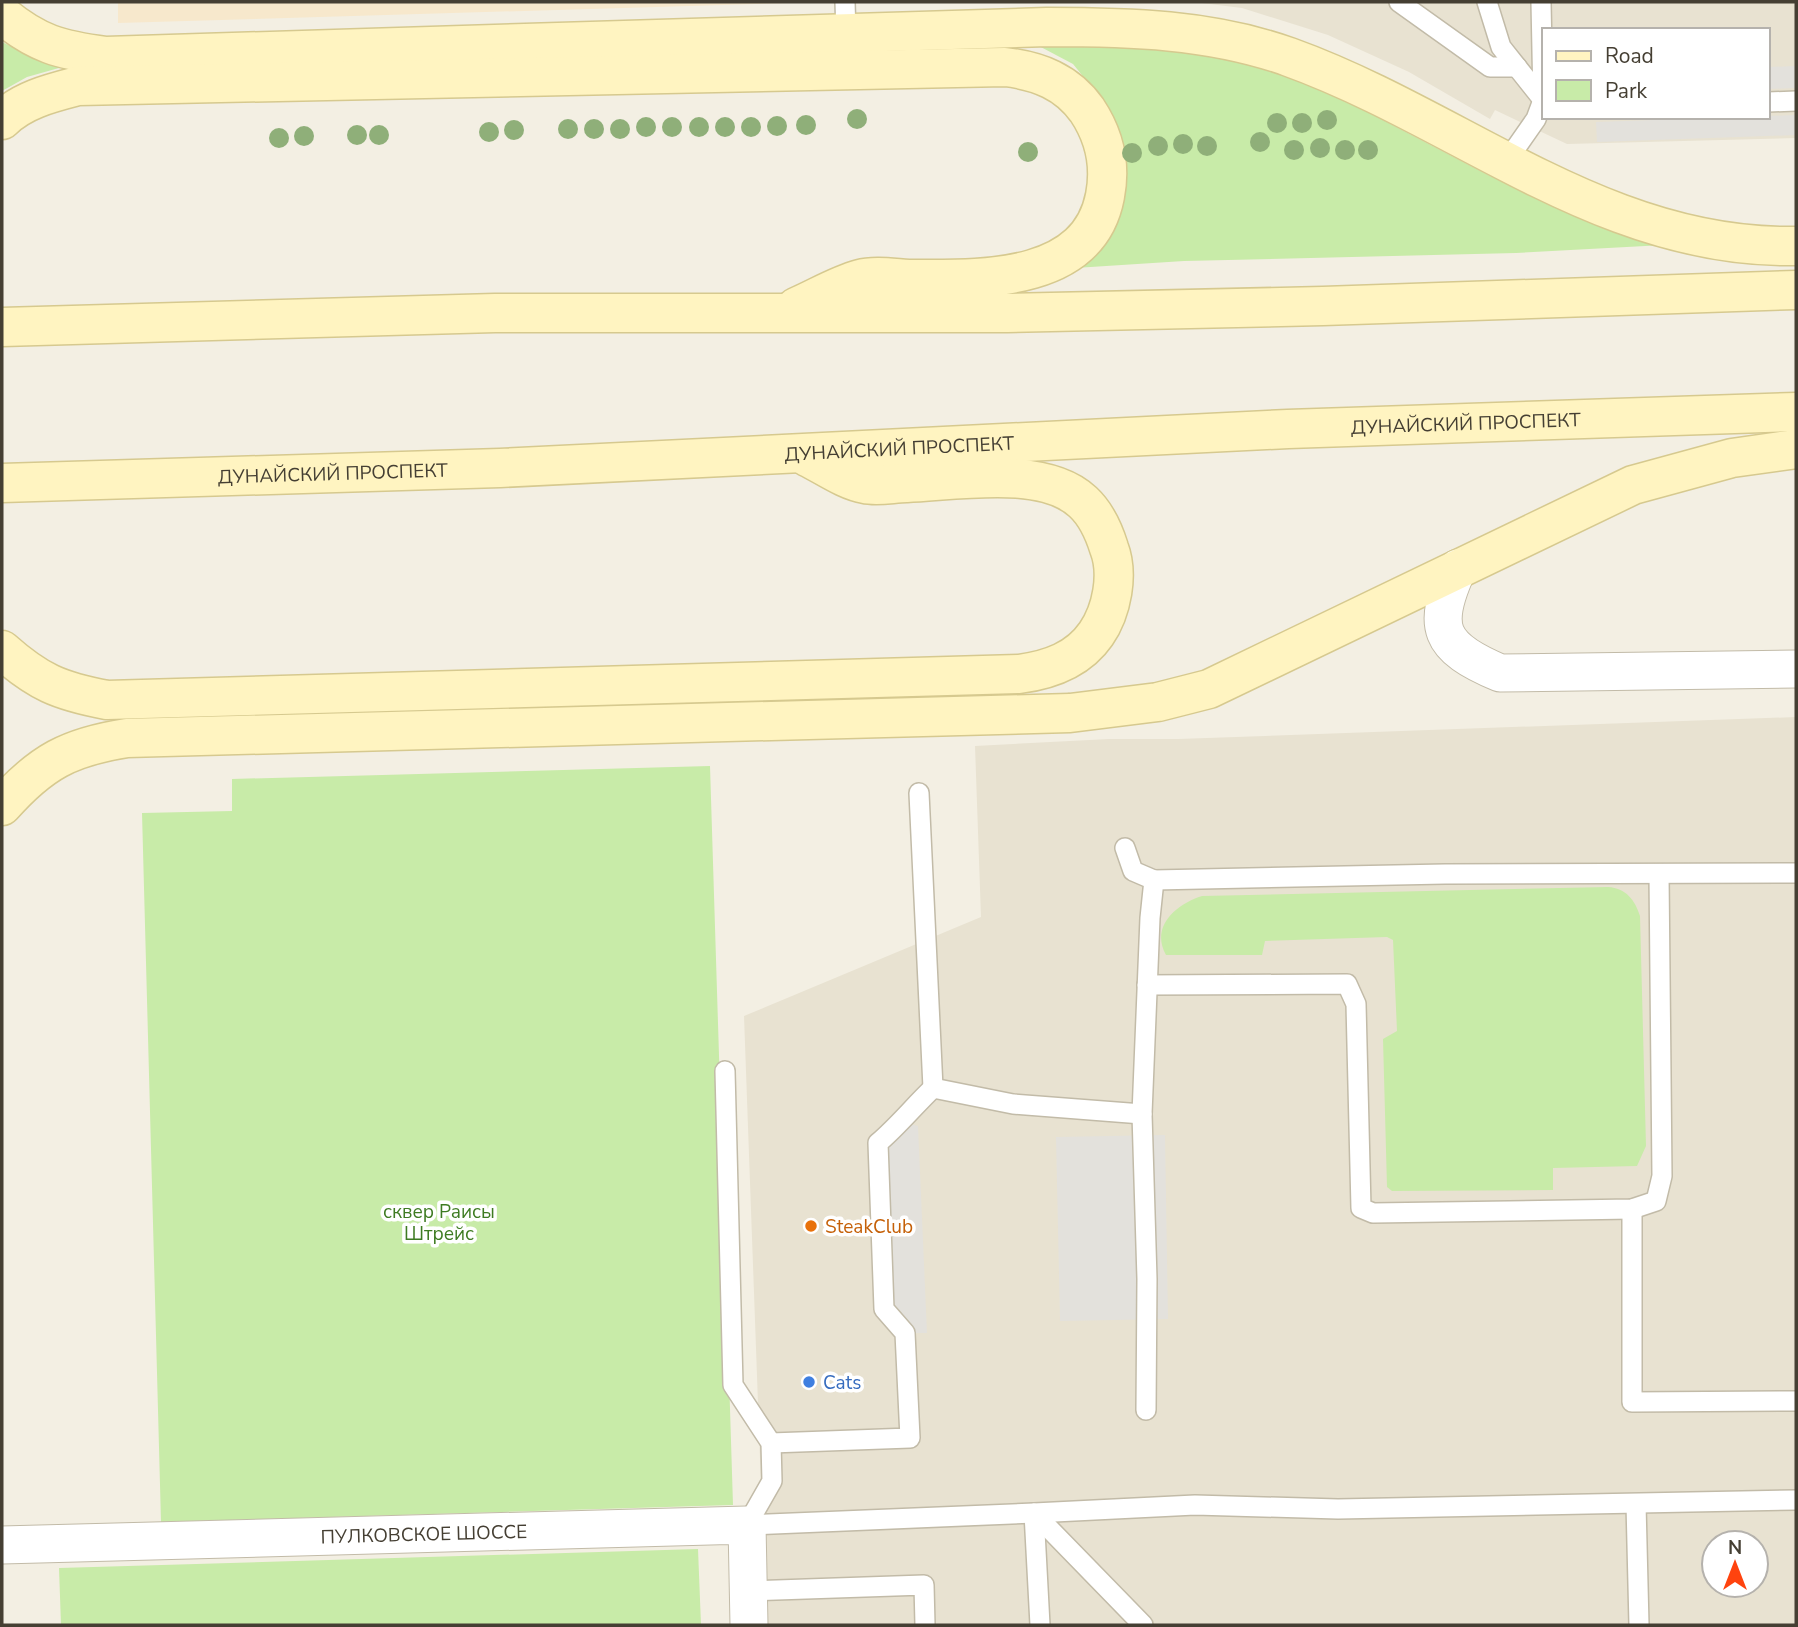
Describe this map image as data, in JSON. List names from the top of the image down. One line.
{"streets":{"main road":["ДУНАЙСКИЙ ПРОСПЕКТ"],"street":["ПУЛКОВСКОЕ ШОССЕ"]},"parks":["сквер Раисы Штрейс"],"places":["SteakClub","Cats"],"legend":["Road","Park"],"north":"top"}
